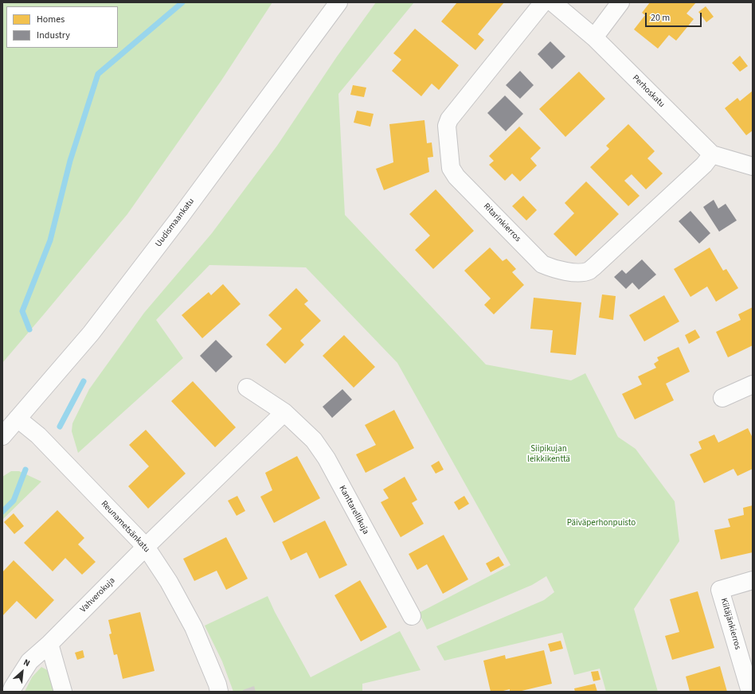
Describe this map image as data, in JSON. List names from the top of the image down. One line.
{"streets":{"street":["Perhoskatu","Uudismaankatu","Ritarinkierros","Kanttarellikuja","Reunametsänkatu","Vahverokuja","Kiitäjänkierros"]},"crossings":[["Perhoskatu","Ritarinkierros"],["Uudismaankatu","Reunametsänkatu"],["Reunametsänkatu","Vahverokuja"]],"parks":["Siipikujan leikkikenttä","Päiväperhonpuisto"],"legend":["Homes","Industry"],"scale_bar":"20 m","north":"top right"}
